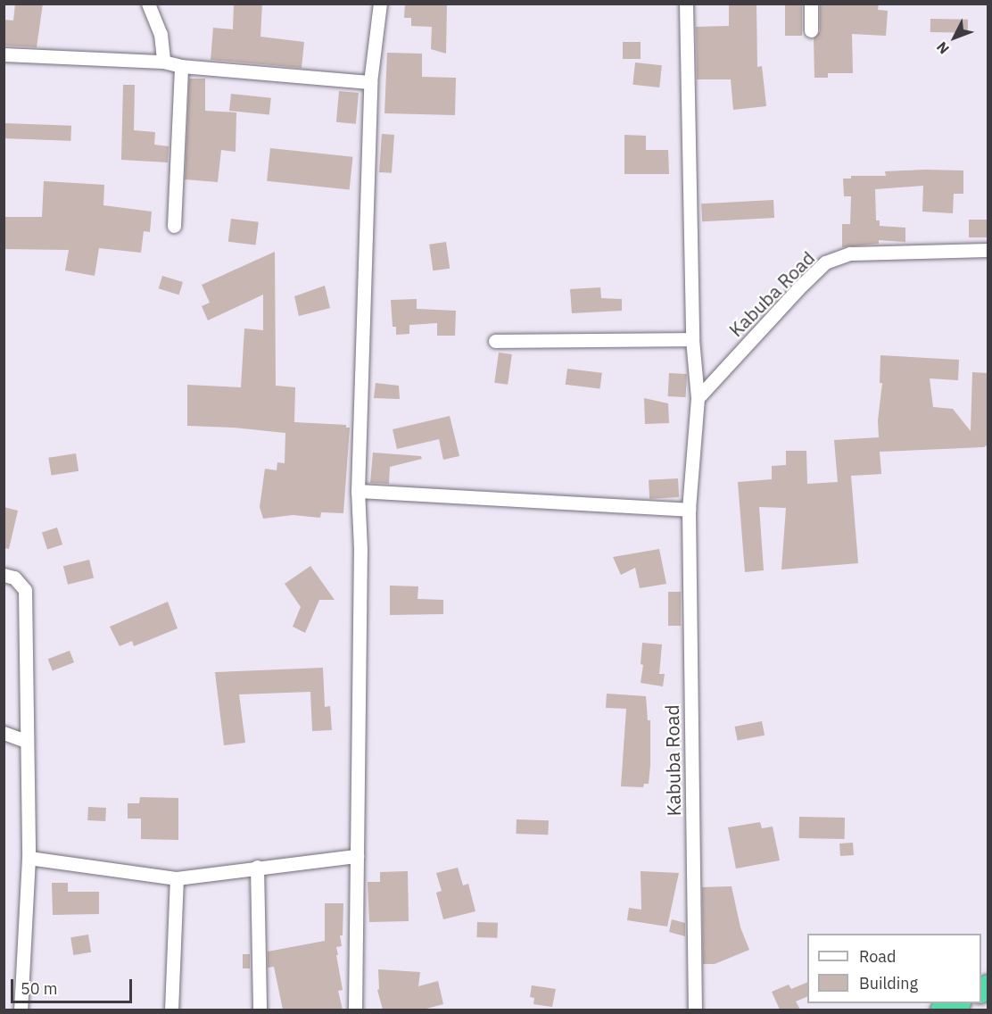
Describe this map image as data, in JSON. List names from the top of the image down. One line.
{"streets":{"street":["Kabuba Road"]},"legend":["Road","Building"],"scale_bar":"50 m","north":"bottom left"}
